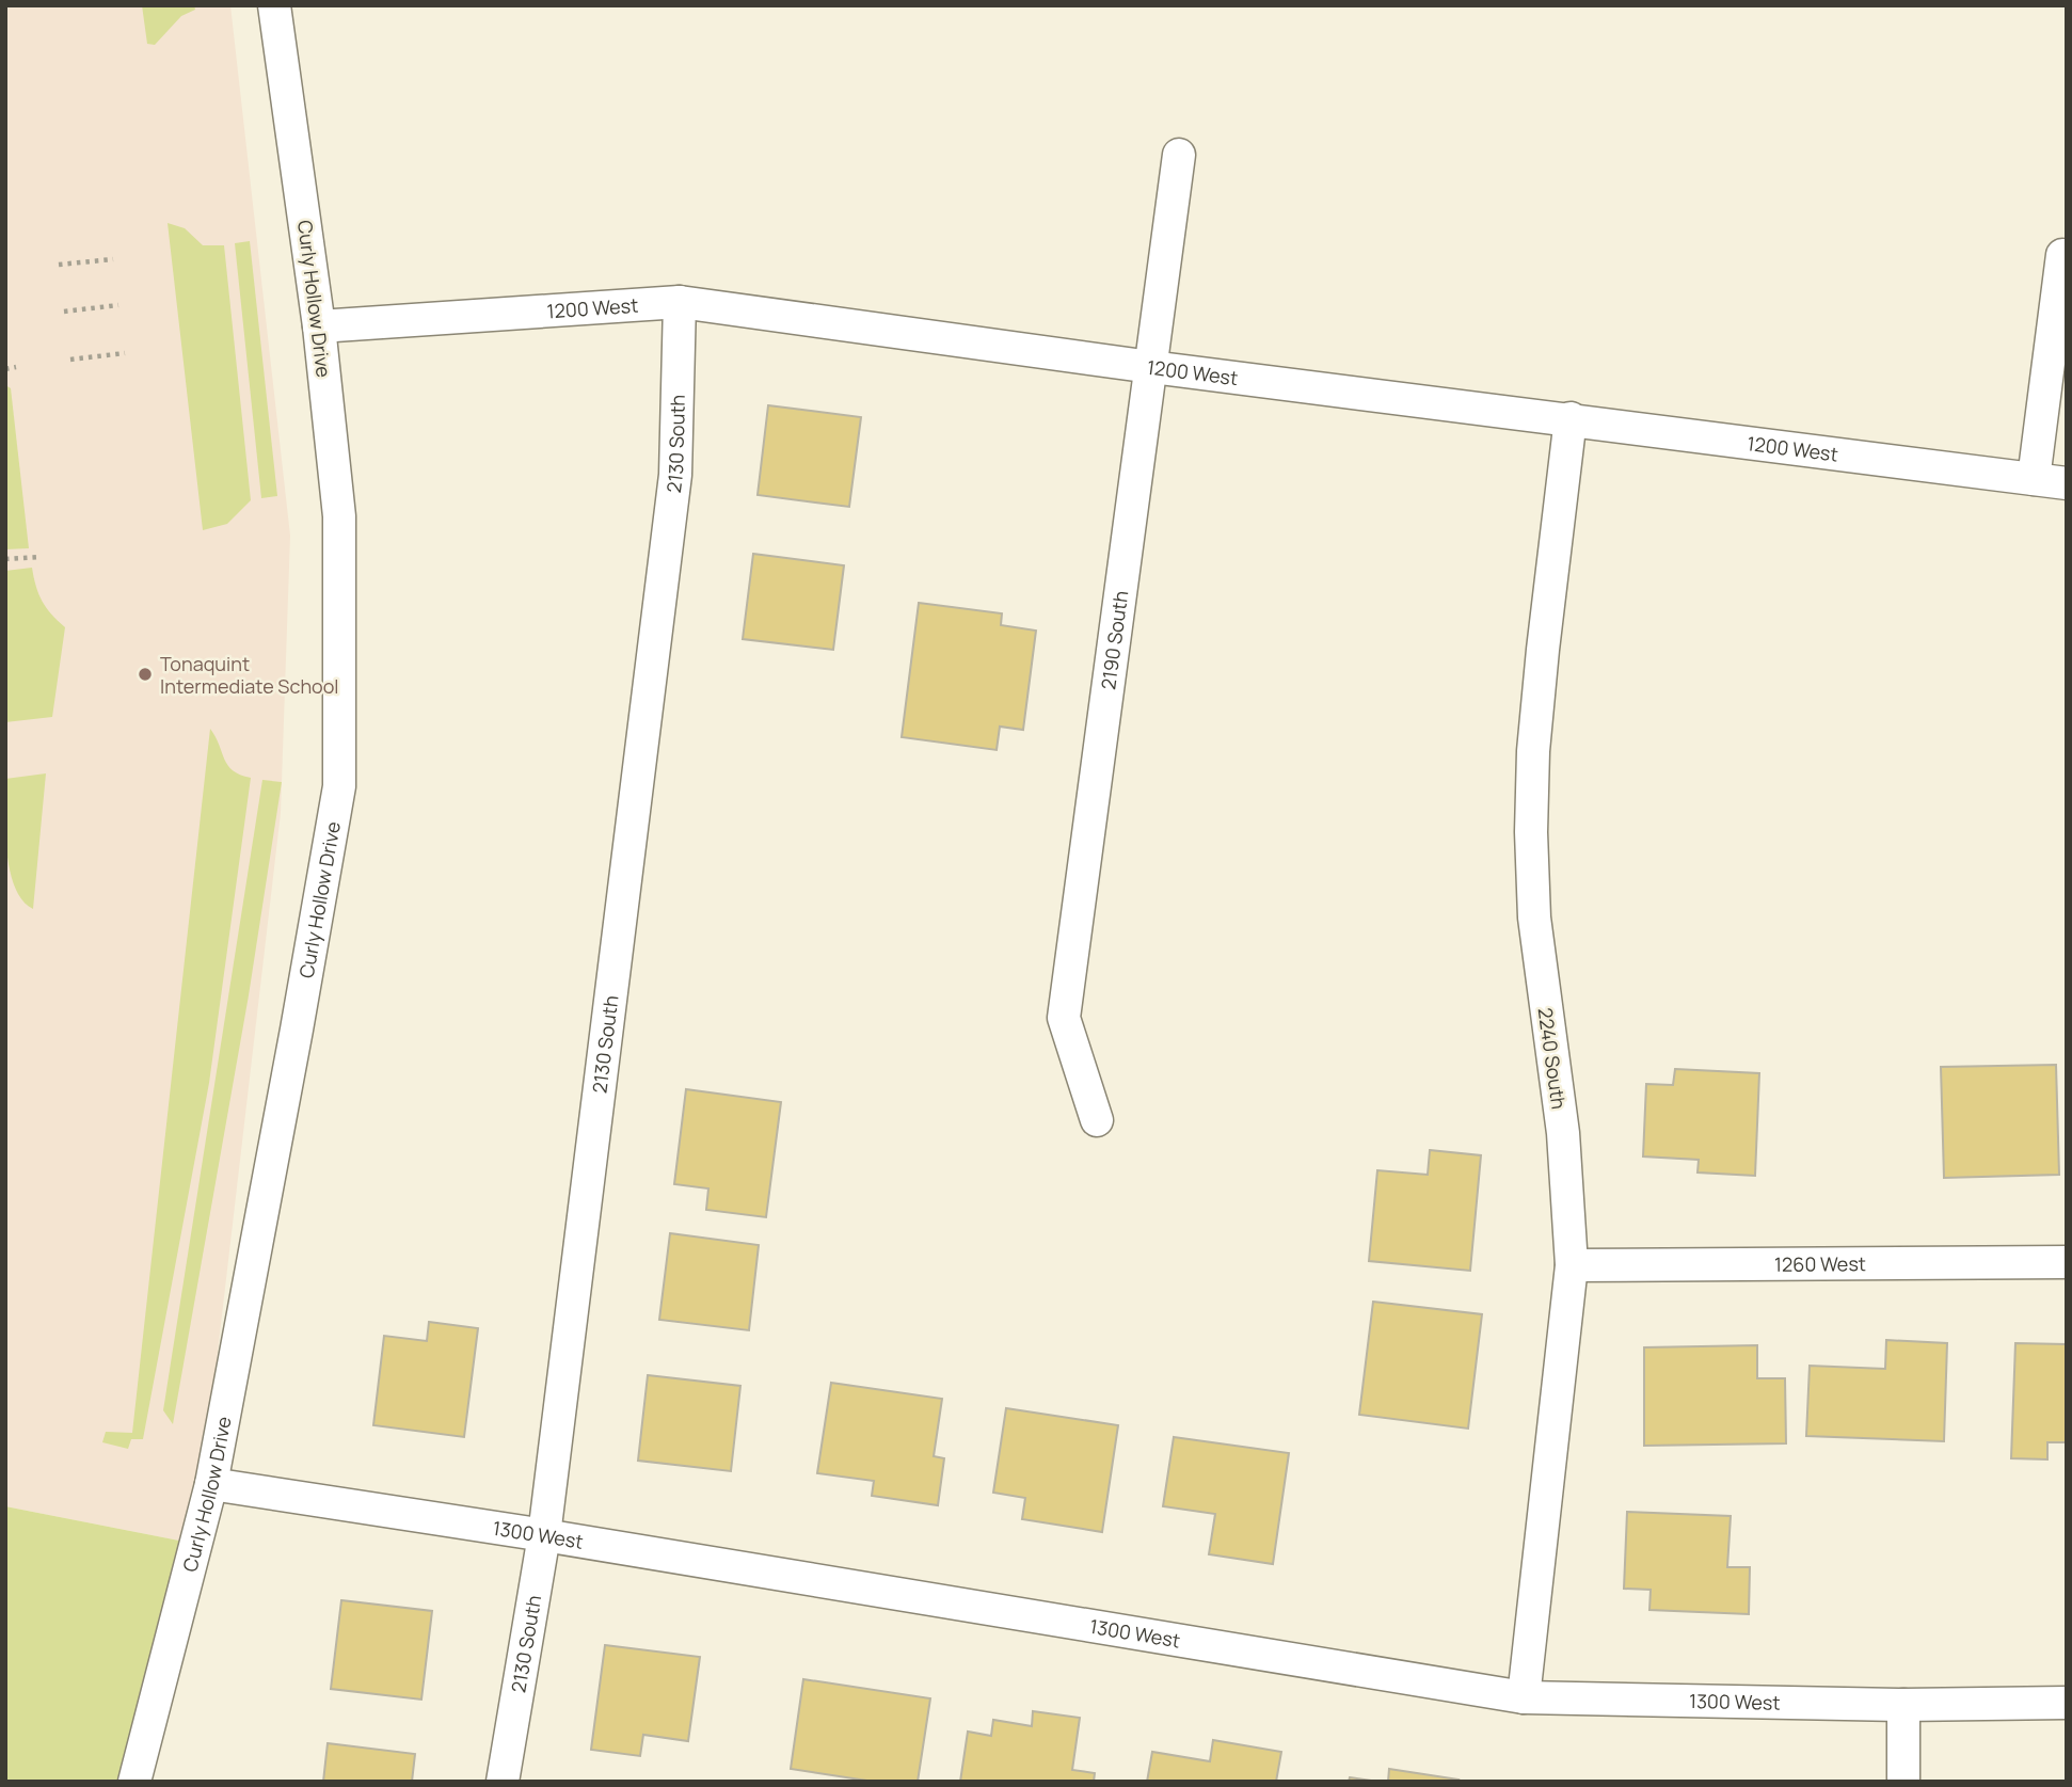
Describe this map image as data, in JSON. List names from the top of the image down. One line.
{"streets":{"street":["Curly Hollow Drive","1200 West","2130 South","2190 South","2240 South","1260 West","1300 West"]},"crossings":[["Curly Hollow Drive","1200 West"],["Curly Hollow Drive","1300 West"],["1200 West","2130 South"],["1200 West","2190 South"],["1200 West","2240 South"],["2130 South","1300 West"],["2240 South","1260 West"],["2240 South","1300 West"]],"places":["Tonaquint Intermediate School"]}
